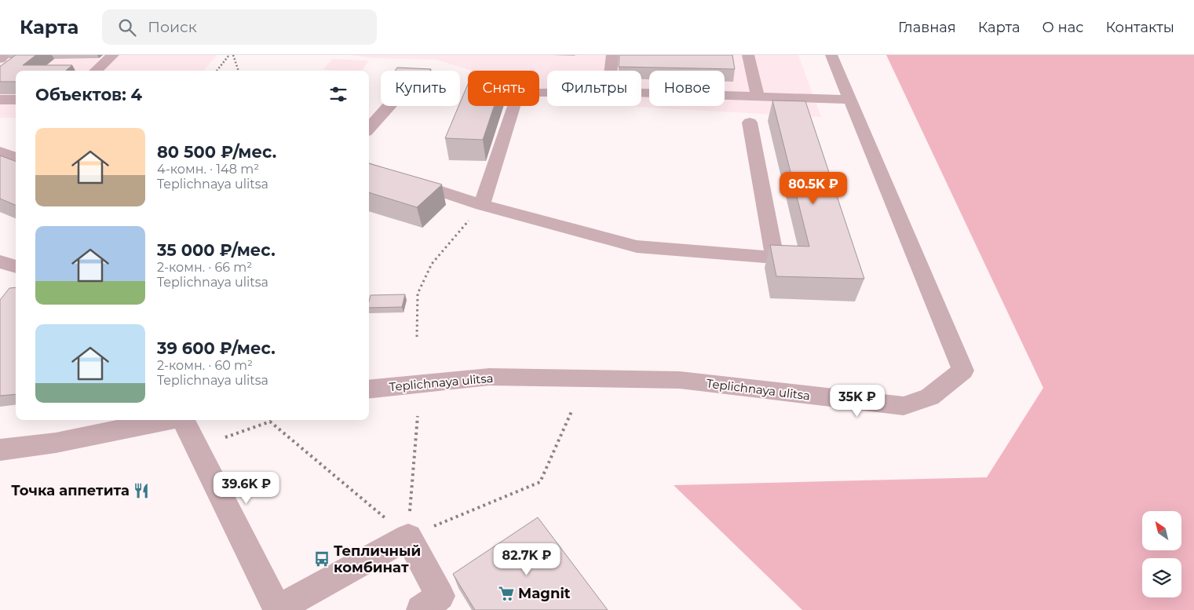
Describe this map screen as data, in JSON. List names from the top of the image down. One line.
{"streets":{"street":["Teplichnaya ulitsa"]},"places":{"restaurant":["Точка аппетита"],"bus stop":["Тепличный комбинат"],"supermarket":["Magnit"]},"north":"top left","page":{"header":"Карта","search":"Поиск","nav":["Главная","Карта","О нас","Контакты"],"chip":["Купить","Снять","Фильтры","Новое"],"heading":"Объектов: 4","list":[{"name":"80 500 ₽/мес.","note":"4-комн. · 148 m² · Teplichnaya ulitsa"},{"name":"35 000 ₽/мес.","note":"2-комн. · 66 m² · Teplichnaya ulitsa"},{"name":"39 600 ₽/мес.","note":"2-комн. · 60 m² · Teplichnaya ulitsa"}],"price":["80.5K ₽","35K ₽","39.6K ₽","82.7K ₽"]}}
